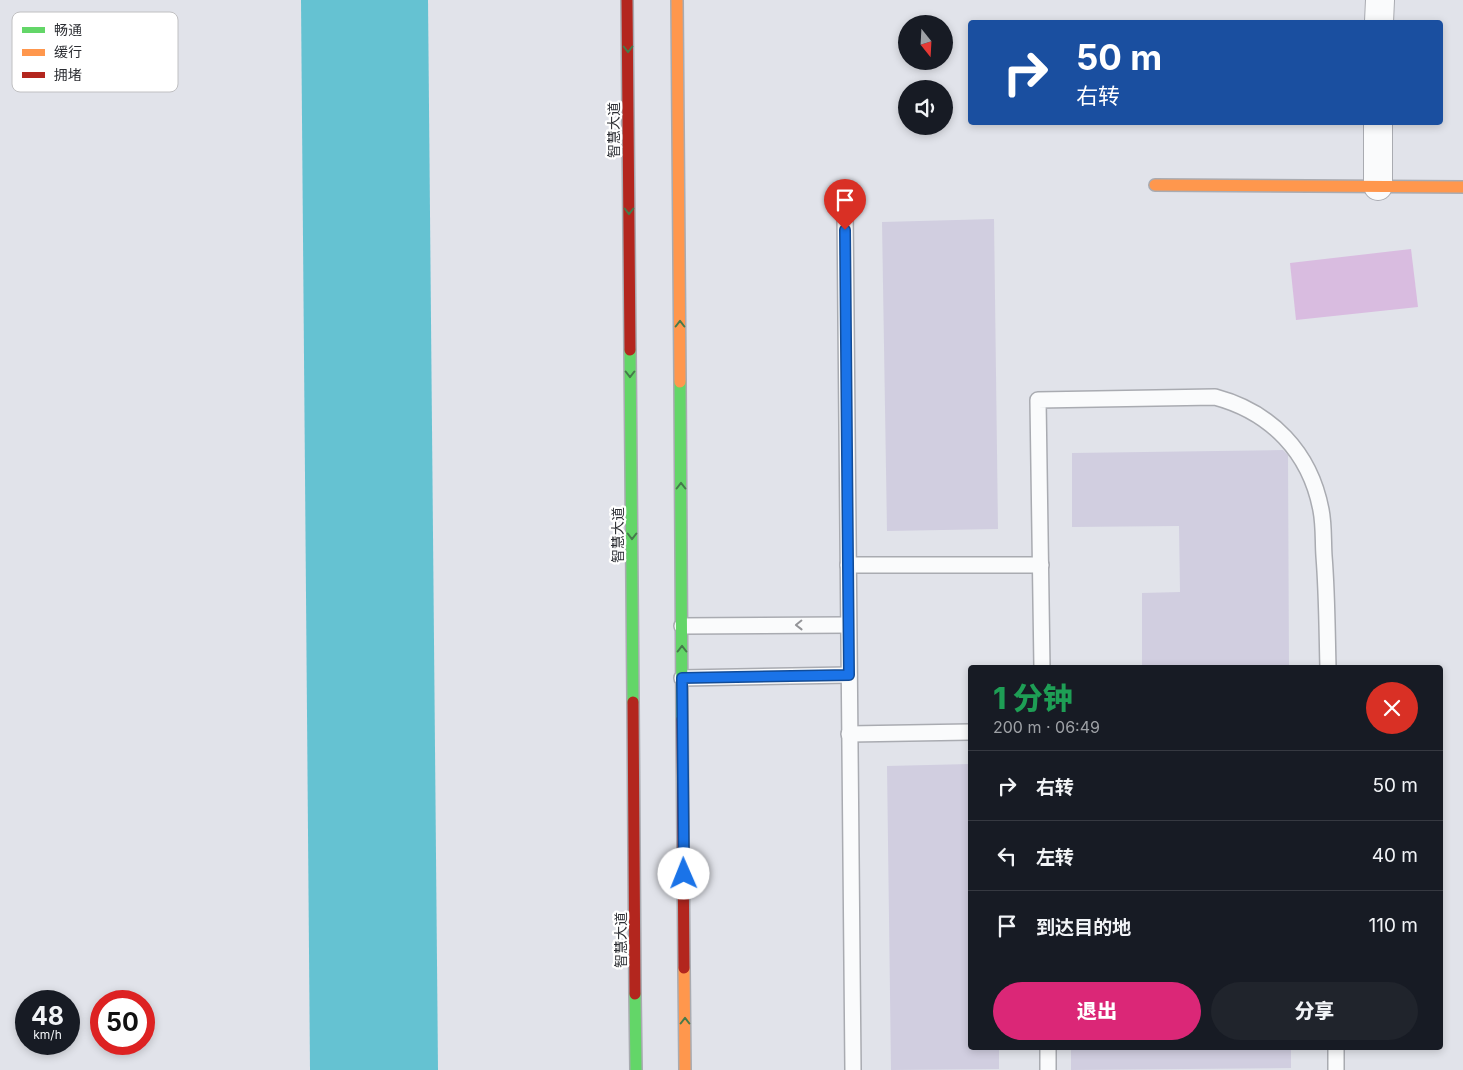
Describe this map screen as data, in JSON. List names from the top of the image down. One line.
{"streets":{"main road":["智慧大道"]},"legend":["畅通","缓行","拥堵"],"north":"bottom","page":{"turn":["50 m","右转"],"heading":["1 分钟","200 m · 06:49"],"list":[{"name":"右转","value":"50 m"},{"name":"左转","value":"40 m"},{"name":"到达目的地","value":"110 m"}],"buttons":["退出","分享"],"speed":"48 km/h","limit":"50"}}
